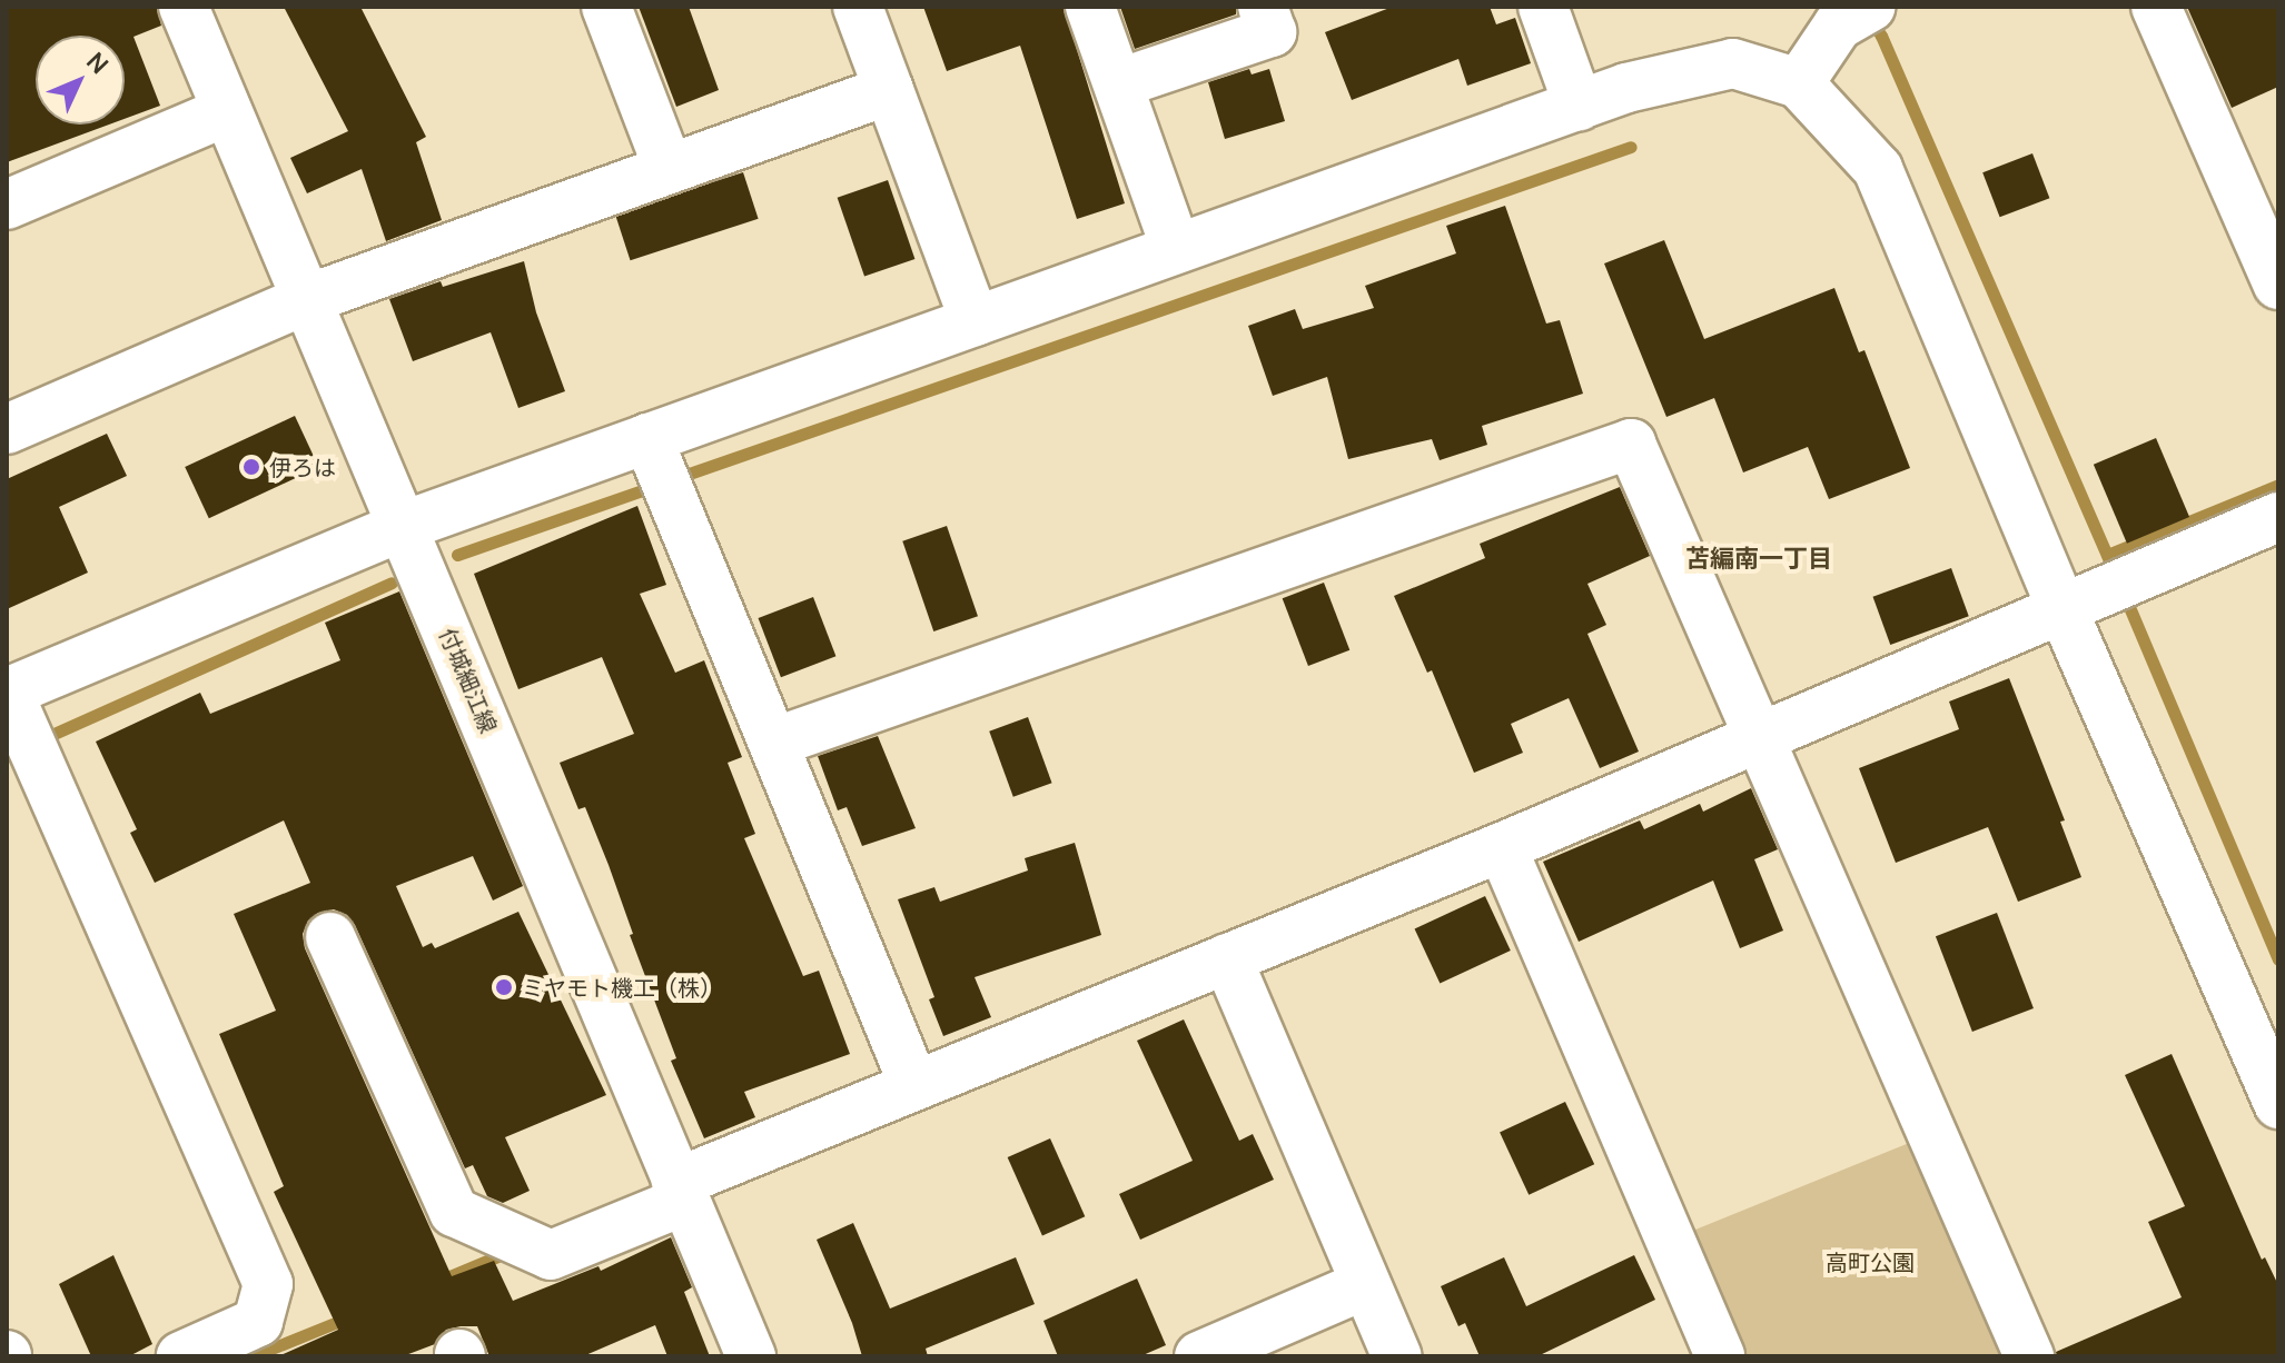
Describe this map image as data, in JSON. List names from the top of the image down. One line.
{"streets":{"street":["付城細江線"]},"districts":["苫編南一丁目"],"parks":["高町公園"],"places":["伊ろは","ミヤモト機工（株）"],"north":"top right"}
